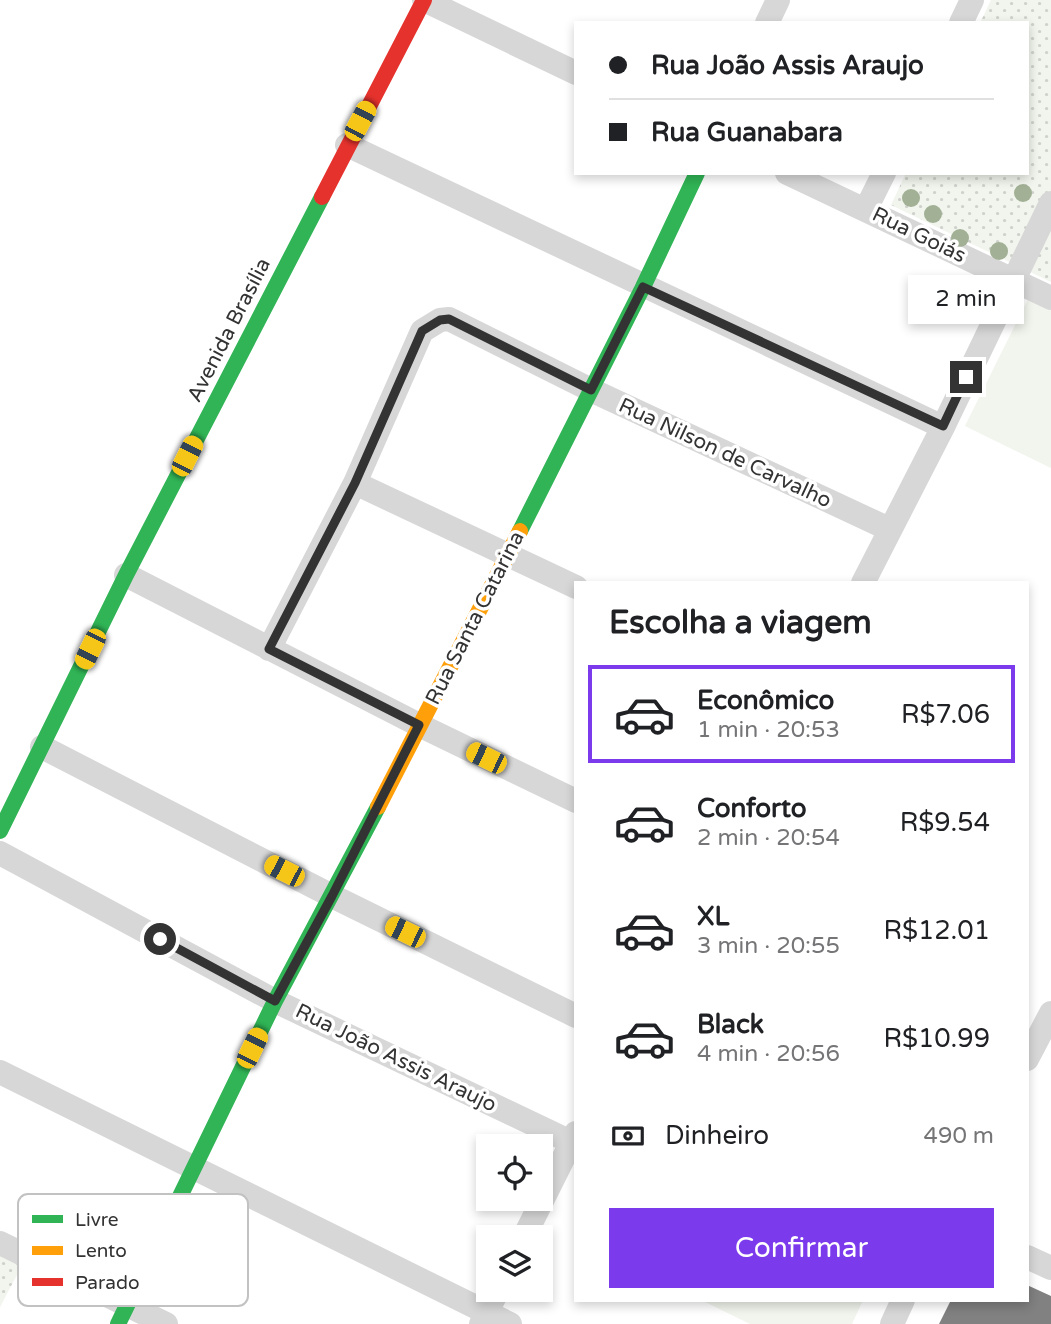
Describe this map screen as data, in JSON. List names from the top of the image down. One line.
{"streets":{"street":["Rua Goiás","Avenida Brasília","Rua Nilson de Carvalho","Rua Santa Catarina","Rua João Assis Araujo"]},"crossings":[["Rua Nilson de Carvalho","Rua Santa Catarina"],["Rua Santa Catarina","Rua João Assis Araujo"]],"legend":["Livre","Lento","Parado"],"page":{"banner":["Rua João Assis Araujo","Rua Guanabara"],"bubble":"2 min","heading":"Escolha a viagem","list":[{"name":"Econômico","note":"1 min · 20:53","value":"R$7.06"},{"name":"Conforto","note":"2 min · 20:54","value":"R$9.54"},{"name":"XL","note":"3 min · 20:55","value":"R$12.01"},{"name":"Black","note":"4 min · 20:56","value":"R$10.99"}],"pay":["Dinheiro","490 m"],"buttons":"Confirmar"}}
